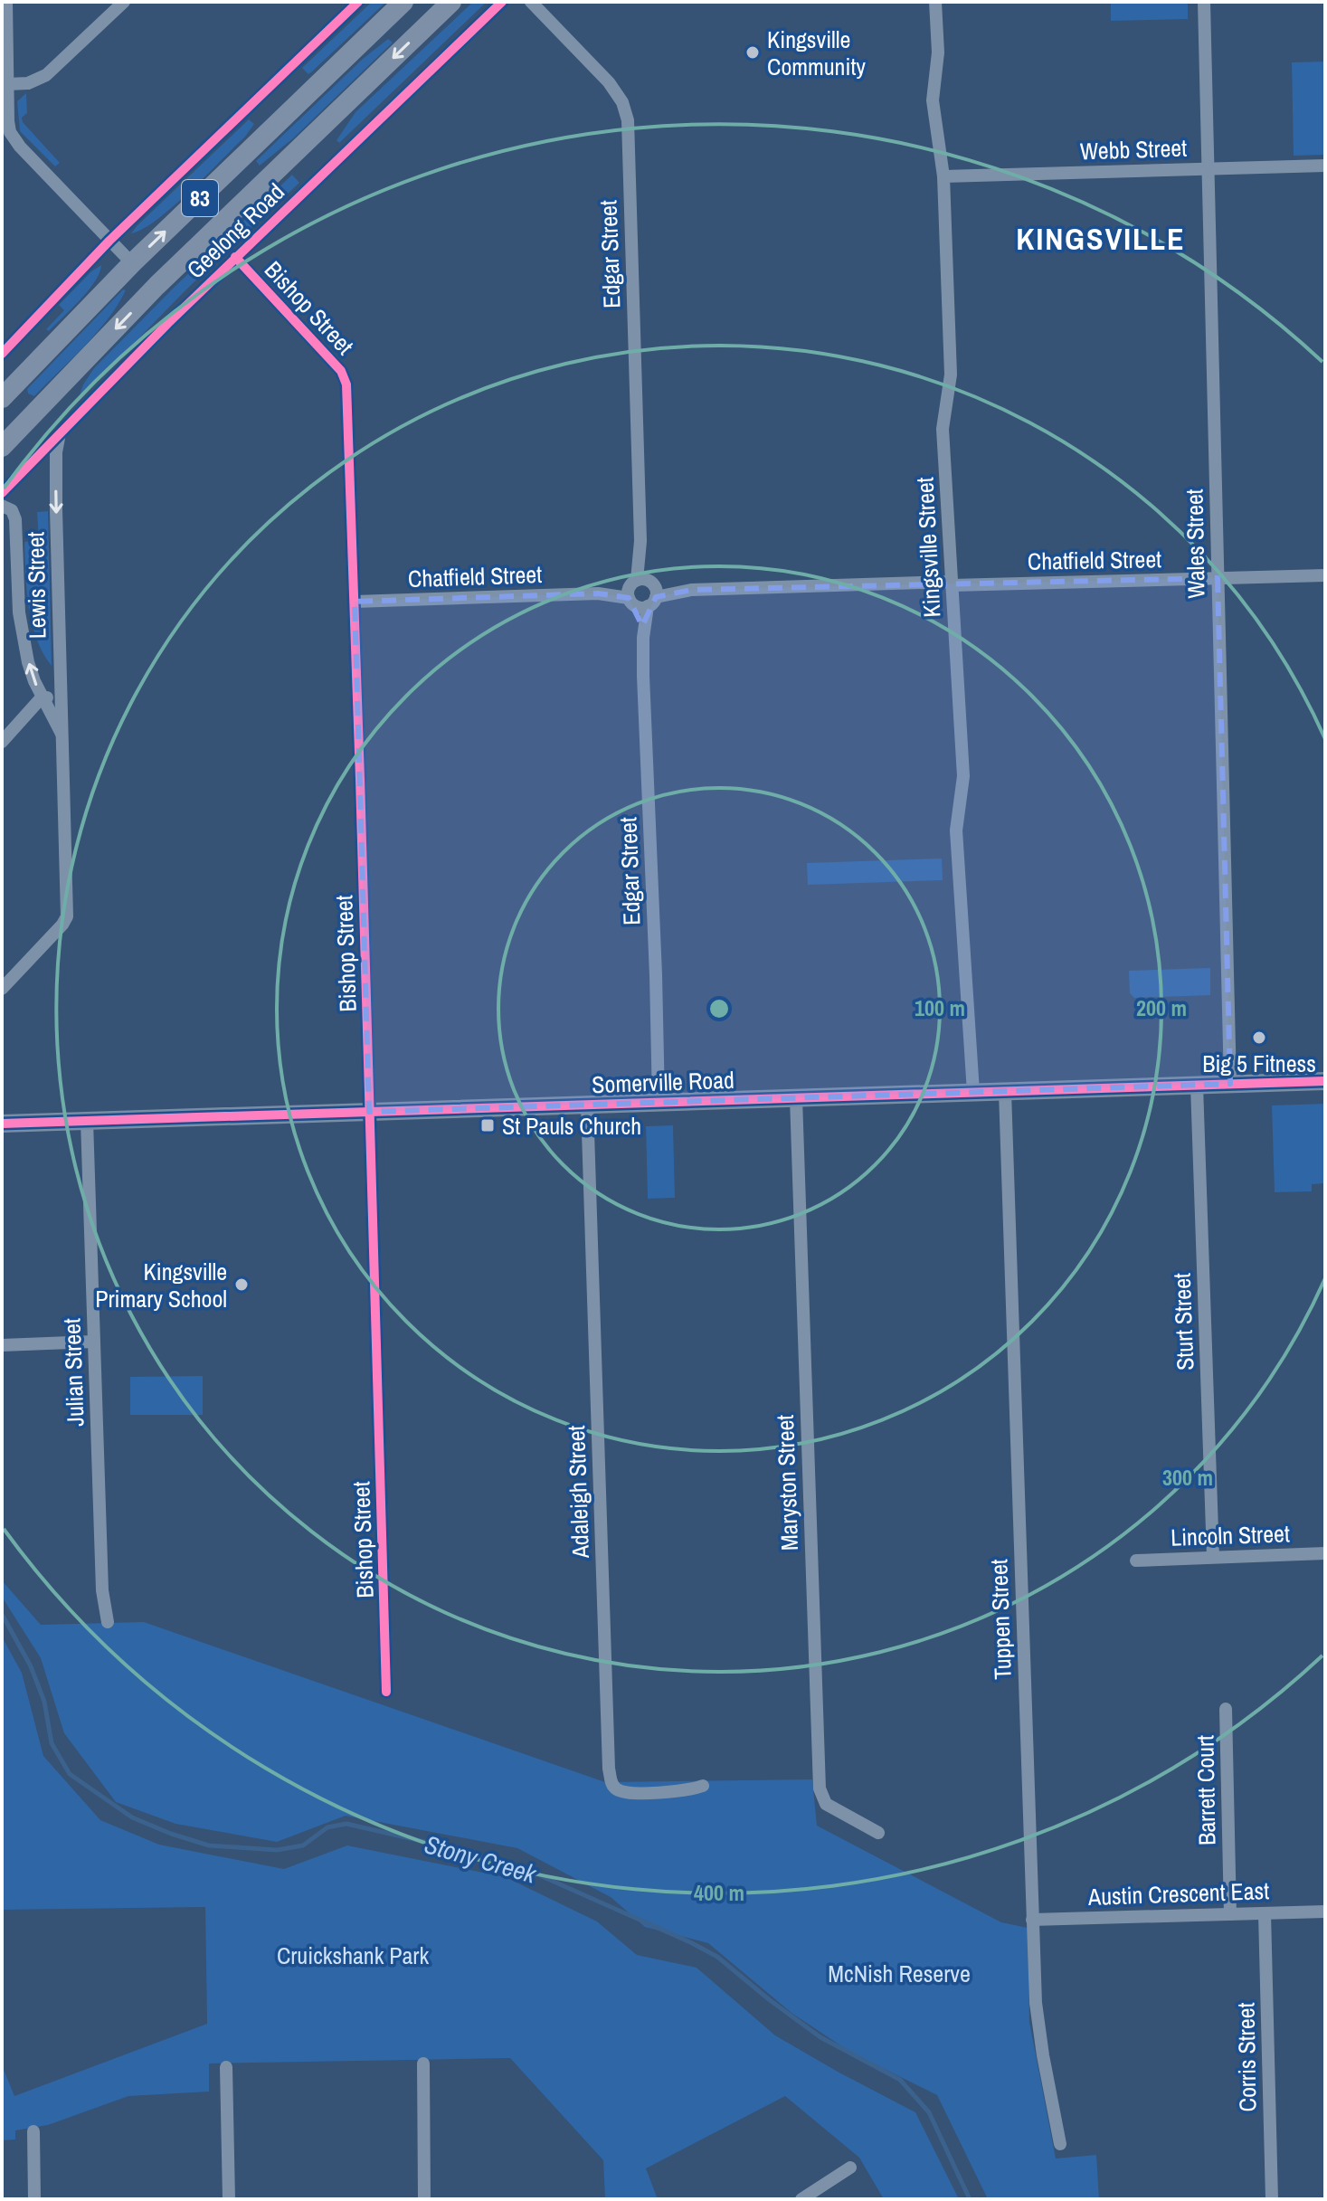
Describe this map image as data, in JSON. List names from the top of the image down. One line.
{"streets":{"highway":["83","Geelong Road"],"main road":["Somerville Road"],"street":["Webb Street","Edgar Street","Bishop Street","Wales Street","Kingsville Street","Chatfield Street","Lewis Street","Sturt Street","Julian Street","Maryston Street","Adaleigh Street","Lincoln Street","Tuppen Street","Barrett Court","Austin Crescent East","Corris Street"]},"crossings":[["Webb Street","Wales Street"],["Webb Street","Kingsville Street"],["Geelong Road","Bishop Street"],["Geelong Road","Lewis Street"],["Edgar Street","Chatfield Street"],["Edgar Street","Somerville Road"],["Bishop Street","Chatfield Street"],["Bishop Street","Somerville Road"],["Wales Street","Chatfield Street"],["Wales Street","Somerville Road"],["Kingsville Street","Chatfield Street"],["Kingsville Street","Somerville Road"],["Somerville Road","Sturt Street"],["Somerville Road","Julian Street"],["Somerville Road","Maryston Street"],["Somerville Road","Adaleigh Street"],["Somerville Road","Tuppen Street"],["Sturt Street","Lincoln Street"],["Tuppen Street","Austin Crescent East"],["Barrett Court","Austin Crescent East"],["Austin Crescent East","Corris Street"]],"districts":["KINGSVILLE"],"water":["Stony Creek"],"parks":["Cruickshank Park","McNish Reserve"],"places":{"other":["Kingsville Community","Big 5 Fitness","Kingsville Primary School"],"transit":["St Pauls Church"]},"rings":["100 m","200 m","300 m","400 m"]}
